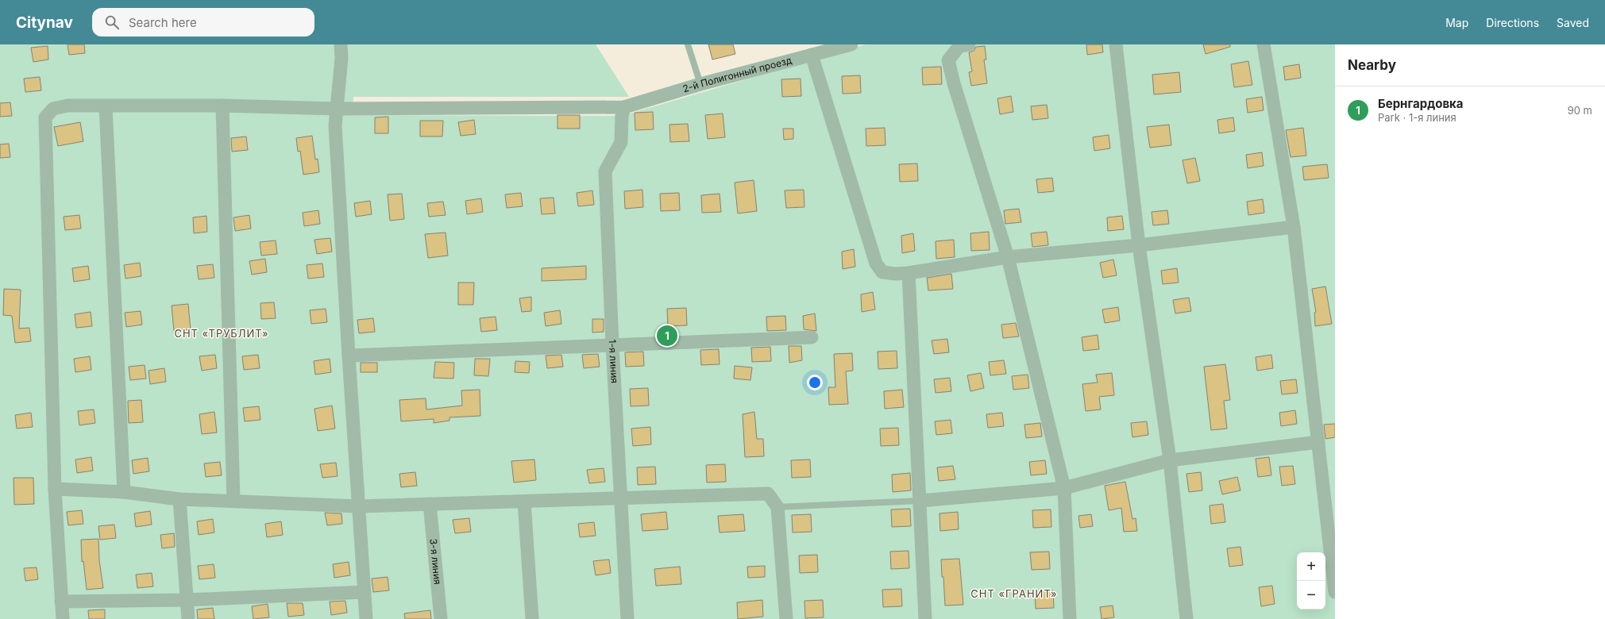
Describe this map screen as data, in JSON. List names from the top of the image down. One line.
{"streets":{"street":["2-й Полигонный проезд","1-я линия","3-я линия"]},"crossings":[["2-й Полигонный проезд","1-я линия"]],"districts":["СНТ «ТРУБЛИТ»","СНТ «ГРАНИТ»"],"page":{"header":"Citynav","search":"Search here","nav":["Map","Directions","Saved"],"heading":"Nearby","list":[{"mark":"1","name":"Бернгардовка","note":"Park · 1-я линия","value":"90 m"}],"pins":"1","map_buttons":["+","−"]}}
